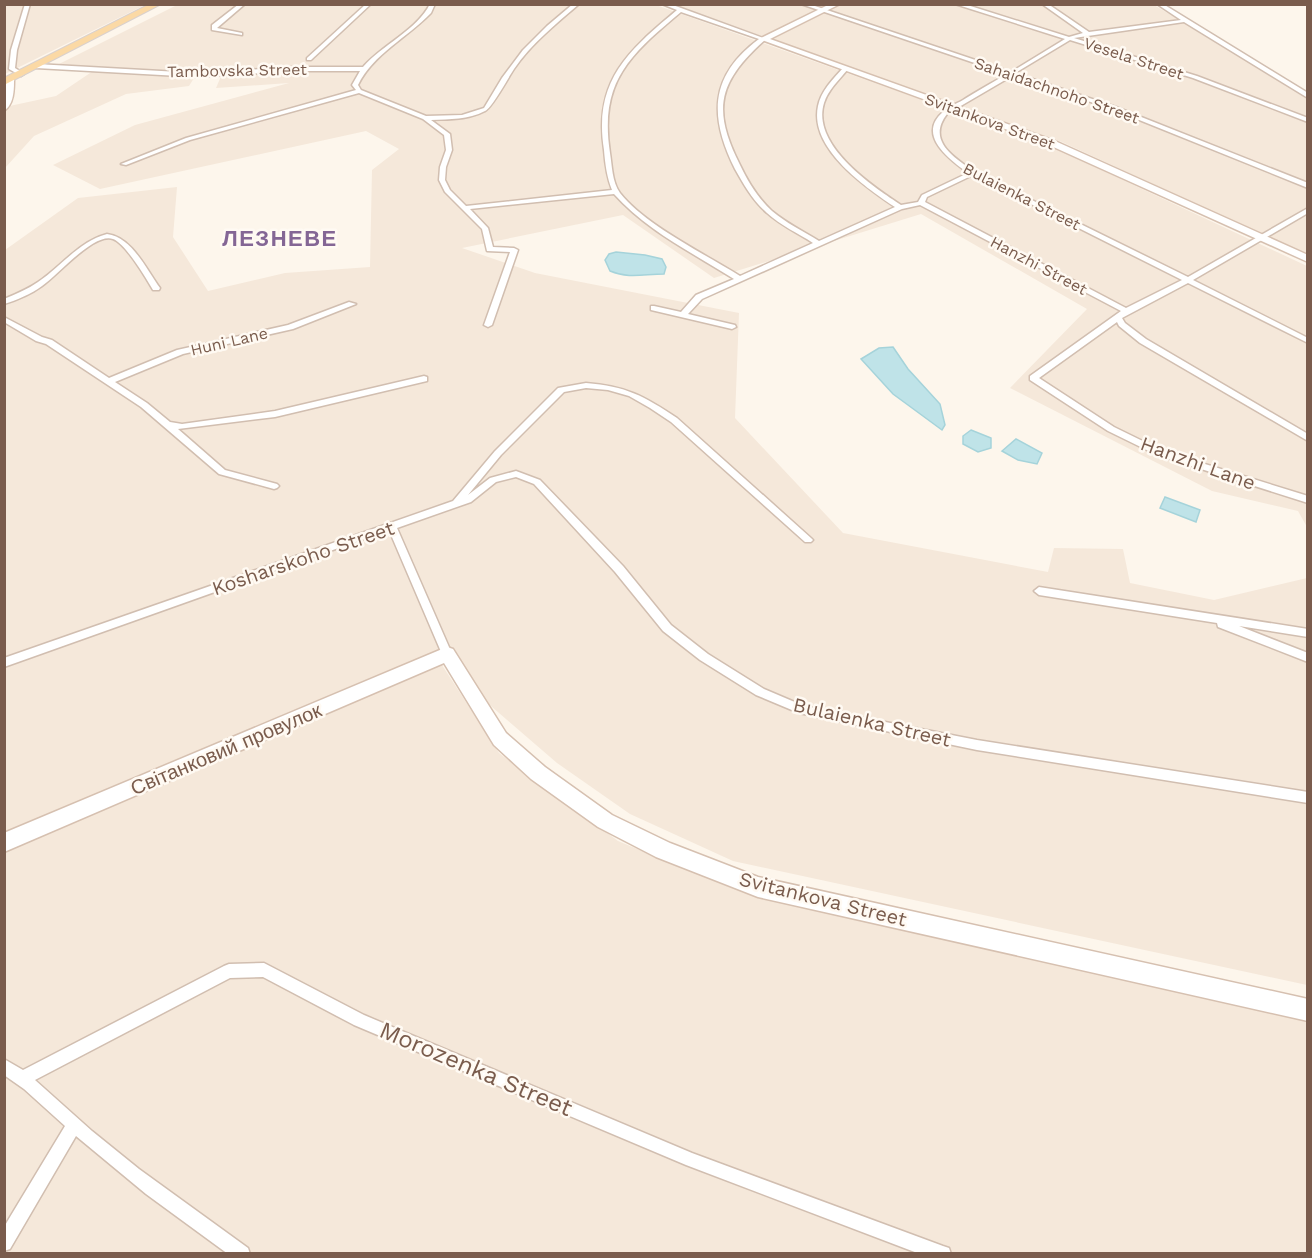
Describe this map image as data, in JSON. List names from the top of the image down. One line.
{"streets":{"street":["Vesela Street","Tambovska Street","Sahaidachnoho Street","Svitankova Street","Bulaienka Street","Hanzhi Street","Huni Lane","Hanzhi Lane","Kosharskoho Street","Світанковий провулок","Morozenka Street"]},"crossings":[["Vesela Street","Bulaienka Street"],["Sahaidachnoho Street","Bulaienka Street"],["Svitankova Street","Bulaienka Street"],["Svitankova Street","Kosharskoho Street"],["Svitankova Street","Світанковий провулок"],["Bulaienka Street","Kosharskoho Street"]],"districts":["ЛЕЗНЕВЕ"]}
